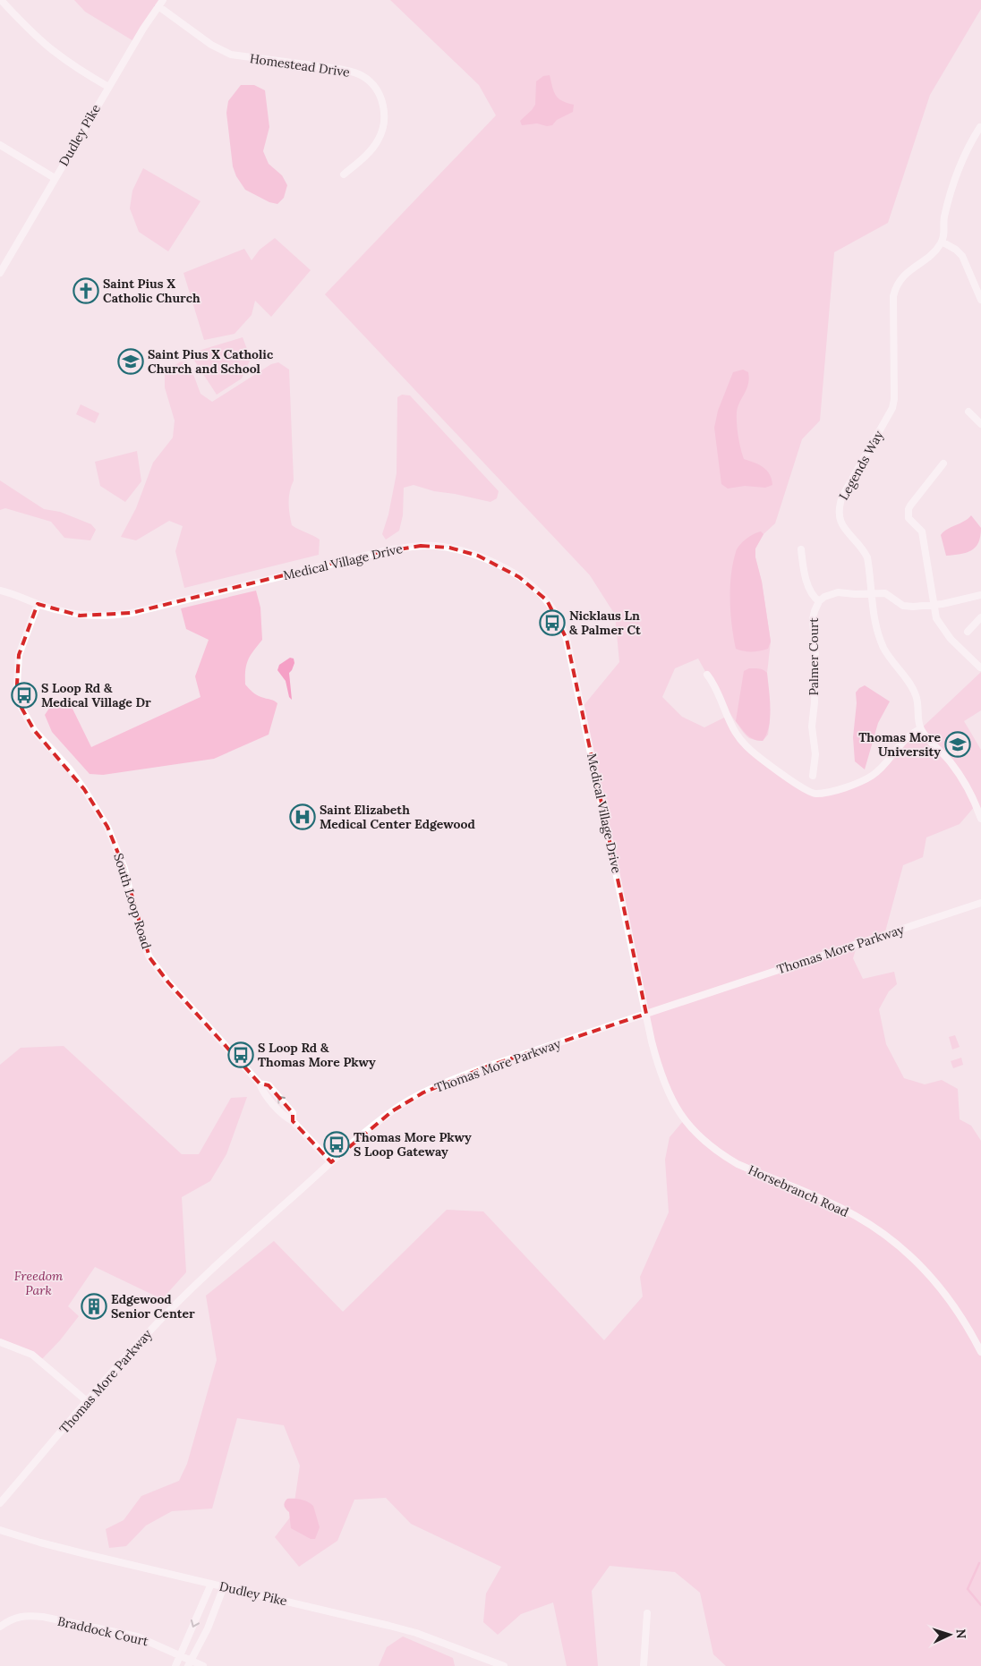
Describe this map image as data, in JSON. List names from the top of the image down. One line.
{"streets":{"street":["Homestead Drive","Dudley Pike","Legends Way","Medical Village Drive","Palmer Court","South Loop Road","Thomas More Parkway","Horsebranch Road","Braddock Court"]},"crossings":[["Homestead Drive","Dudley Pike"],["Legends Way","Palmer Court"],["Medical Village Drive","South Loop Road"],["Medical Village Drive","Thomas More Parkway"],["Medical Village Drive","Horsebranch Road"],["South Loop Road","Thomas More Parkway"],["Thomas More Parkway","Horsebranch Road"]],"parks":["Freedom Park"],"places":{"church":["Saint Pius X Catholic Church"],"school or university":["Saint Pius X Catholic Church and School","Thomas More University"],"bus stop":["Nicklaus Ln & Palmer Ct","S Loop Rd & Medical Village Dr","S Loop Rd & Thomas More Pkwy","Thomas More Pkwy S Loop Gateway"],"hospital":["Saint Elizabeth Medical Center Edgewood"],"building":["Edgewood Senior Center"]},"north":"right"}
